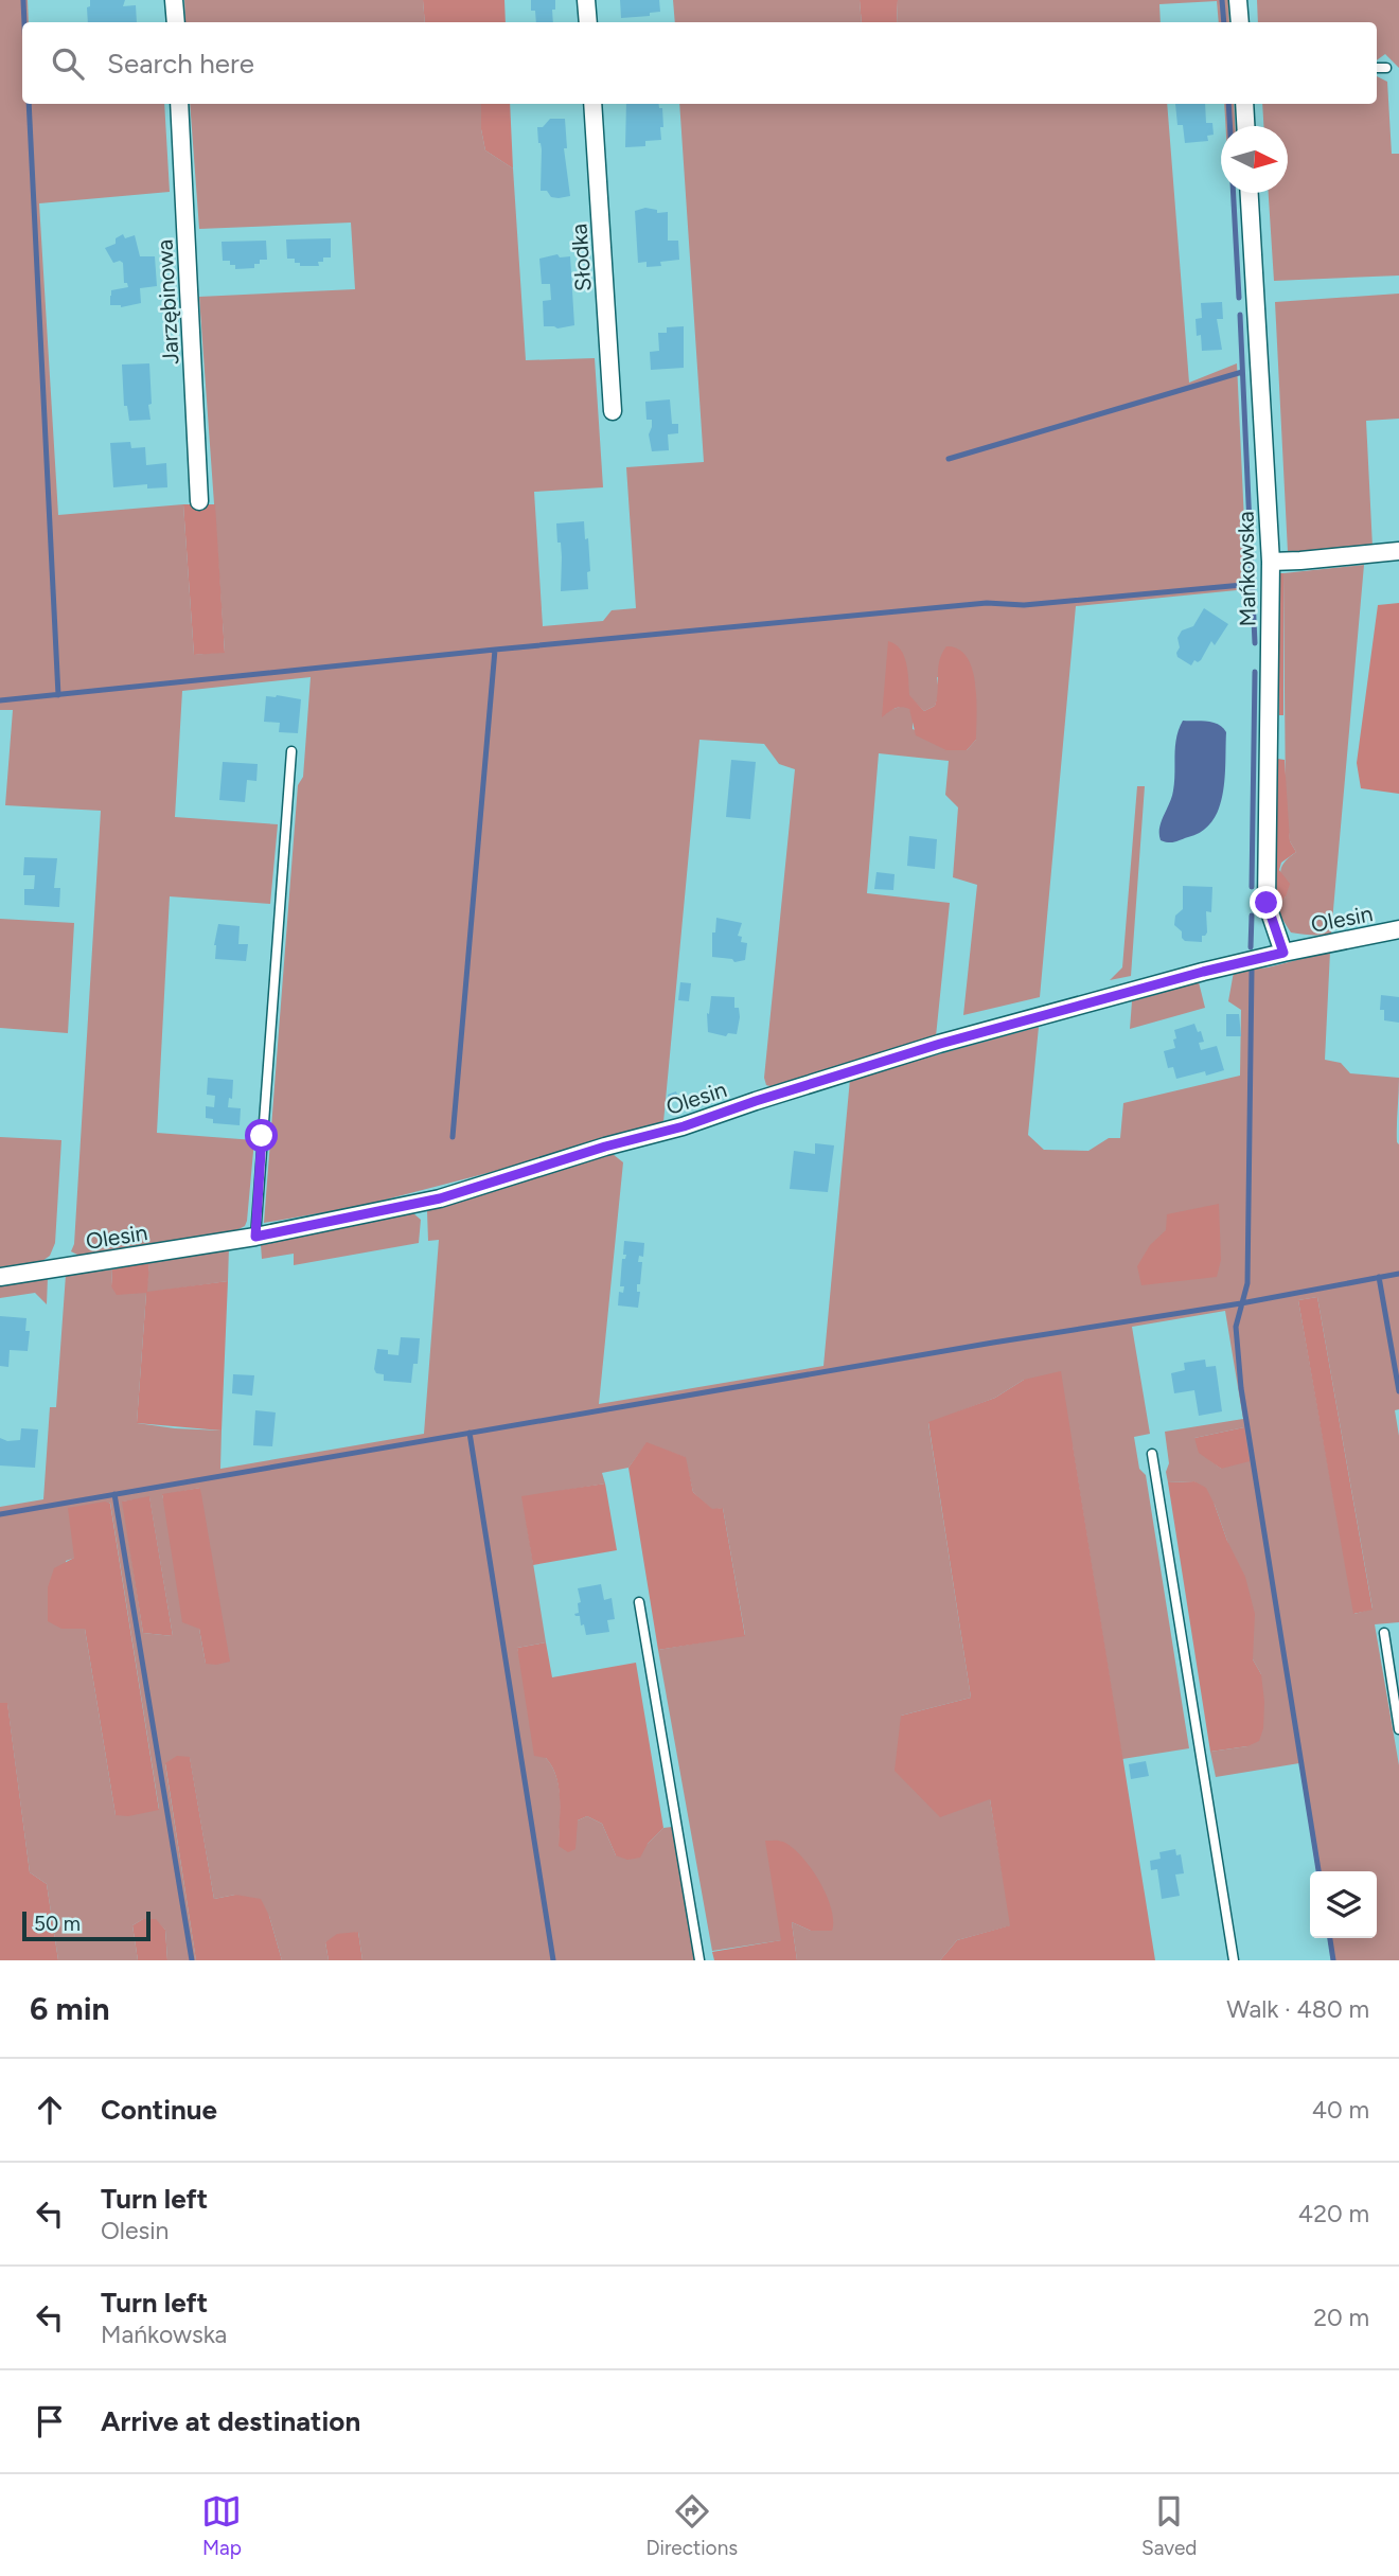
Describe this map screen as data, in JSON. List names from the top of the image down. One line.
{"streets":{"street":["Słodka","Jarzębinowa","Mańkowska","Olesin"]},"crossings":[["Mańkowska","Olesin"]],"scale_bar":"50 m","north":"right","page":{"search":"Search here","scale":"50 m","heading":["6 min","Walk · 480 m"],"list":[["Continue","40 m"],["Turn left","Olesin","420 m"],["Turn left","Mańkowska","20 m"],"Arrive at destination"],"nav":["Map","Directions","Saved"]}}
